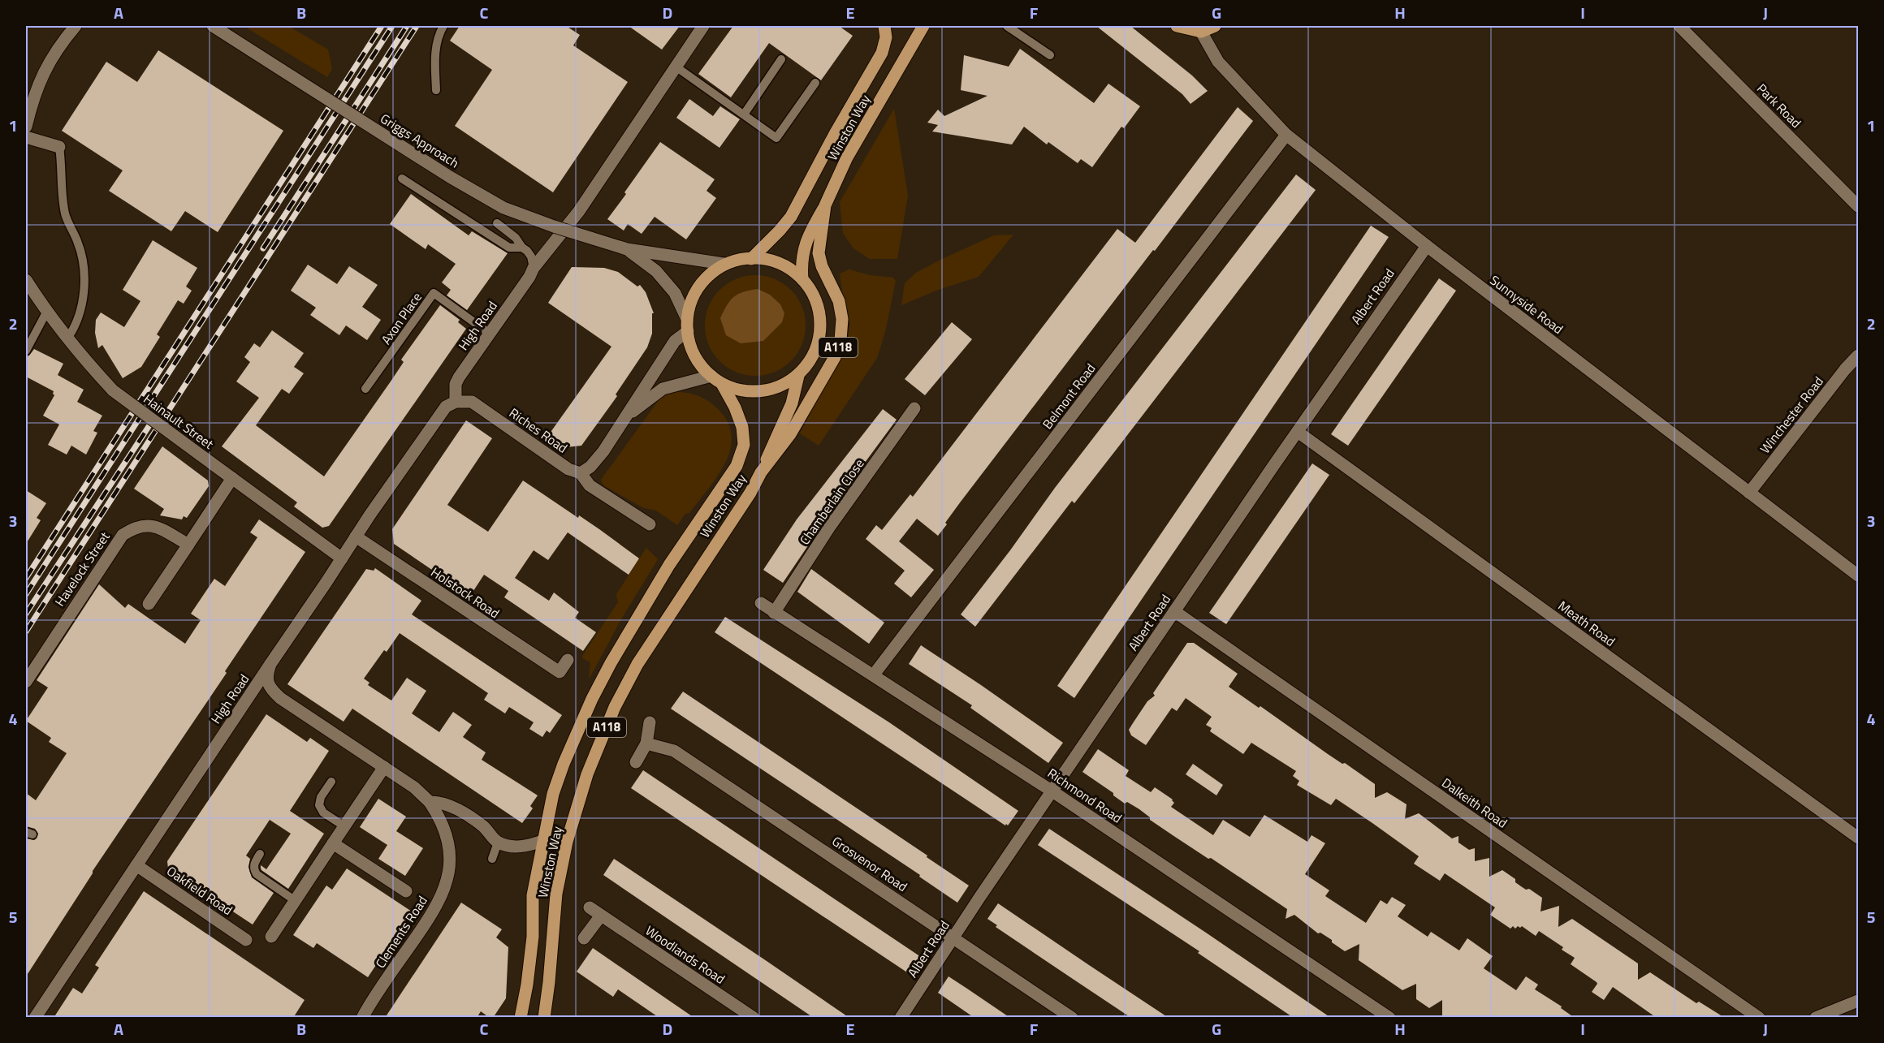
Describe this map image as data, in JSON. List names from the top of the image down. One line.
{"streets":{"main road":["Winston Way","A118"],"street":["Park Road","Griggs Approach","Albert Road","Sunnyside Road","High Road","Belmont Road","Winchester Road","Hainault Street","Riches Road","Chamberlain Close","Havelock Street","Holstock Road","Meath Road","Richmond Road","Dalkeith Road","Grosvenor Road","Oakfield Road","Clements Road","Woodlands Road"],"lane":["Axon Place"]},"crossings":[["Winston Way","Griggs Approach"],["Winston Way","A118"],["Griggs Approach","A118"],["Albert Road","Sunnyside Road"],["Albert Road","Meath Road"],["Albert Road","Richmond Road"],["Albert Road","Dalkeith Road"],["Albert Road","Grosvenor Road"],["Sunnyside Road","Belmont Road"],["Sunnyside Road","Winchester Road"],["Axon Place","High Road"],["High Road","Hainault Street"],["High Road","Riches Road"],["High Road","Holstock Road"],["High Road","Oakfield Road"],["High Road","Clements Road"],["Belmont Road","Richmond Road"],["Chamberlain Close","Richmond Road"]],"grid":{"columns":["A","B","C","D","E","F","G","H","I","J"],"rows":["1","2","3","4","5"]}}
